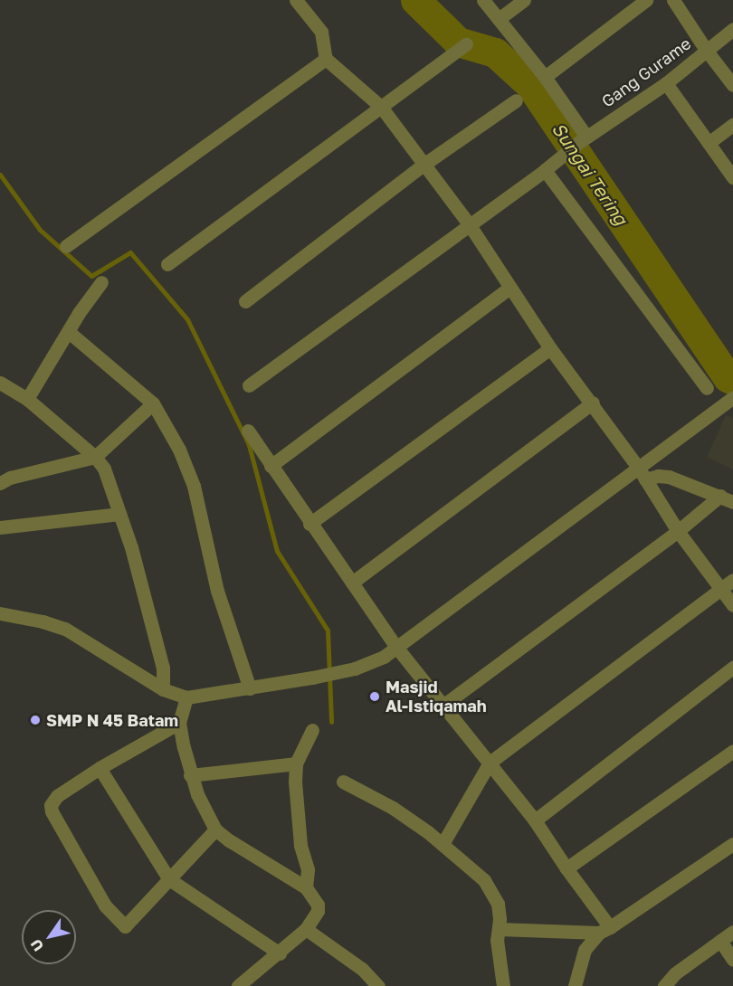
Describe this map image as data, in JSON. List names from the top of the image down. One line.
{"streets":{"street":["Gang Gurame"]},"water":["Sungai Tering"],"places":["Masjid Al-Istiqamah","SMP N 45 Batam"],"north":"bottom left"}
